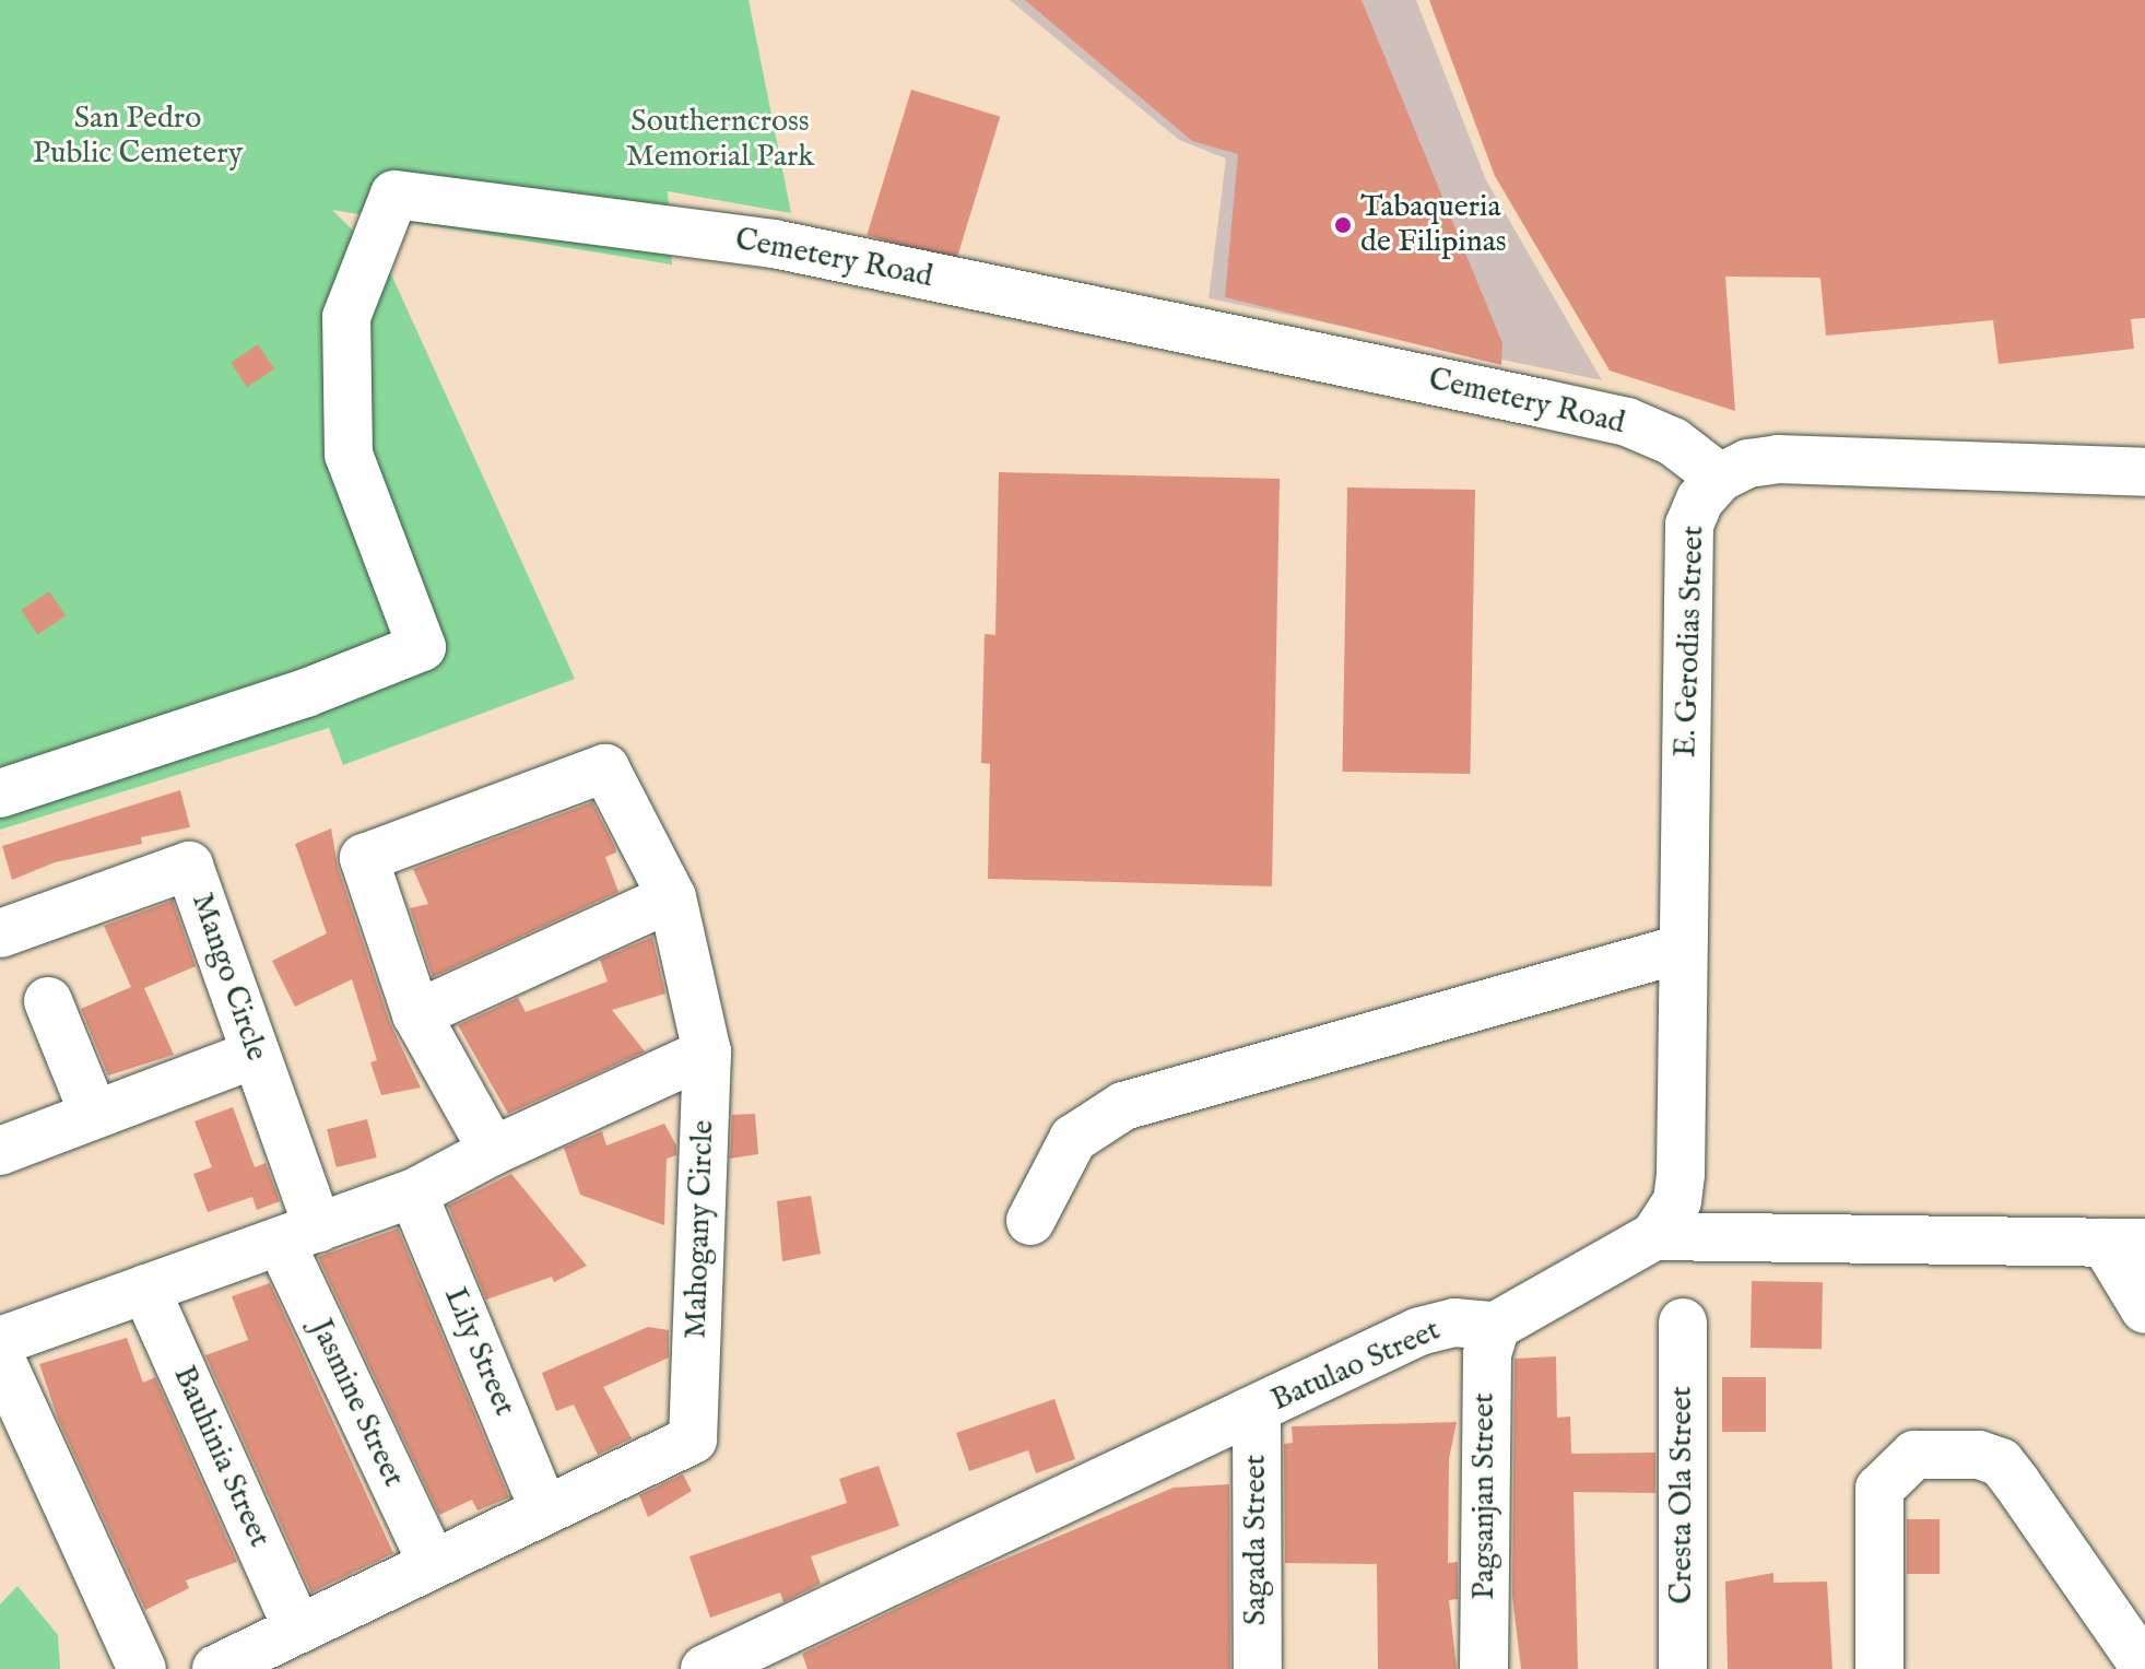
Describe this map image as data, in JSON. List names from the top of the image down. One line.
{"streets":{"street":["Cemetery Road","E. Gerodias Street","Mango Circle","Mahogany Circle","Lily Street","Batulao Street","Jasmine Street","Bauhinia Street","Cresta Ola Street","Pagsanjan Street","Sagada Street"]},"crossings":[["Cemetery Road","E. Gerodias Street"],["Mango Circle","Jasmine Street"],["Mahogany Circle","Lily Street"],["Mahogany Circle","Jasmine Street"],["Mahogany Circle","Bauhinia Street"],["Batulao Street","Pagsanjan Street"],["Batulao Street","Sagada Street"]],"parks":["San Pedro Public Cemetery","Southerncross Memorial Park"],"places":["Tabaqueria de Filipinas"]}
